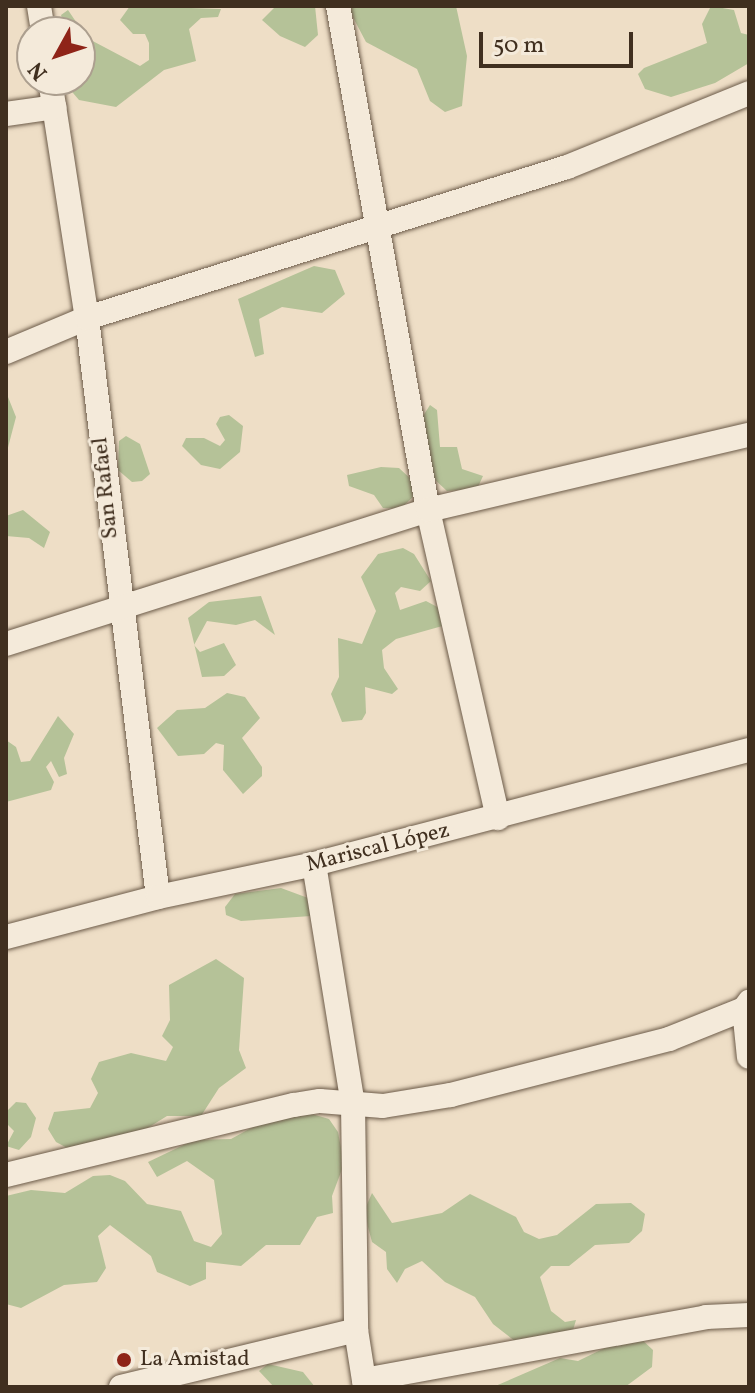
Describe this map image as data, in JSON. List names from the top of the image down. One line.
{"streets":{"street":["San Rafael","Mariscal López"]},"crossings":[["San Rafael","Mariscal López"]],"places":["La Amistad"],"scale_bar":"50 m","north":"bottom left"}
